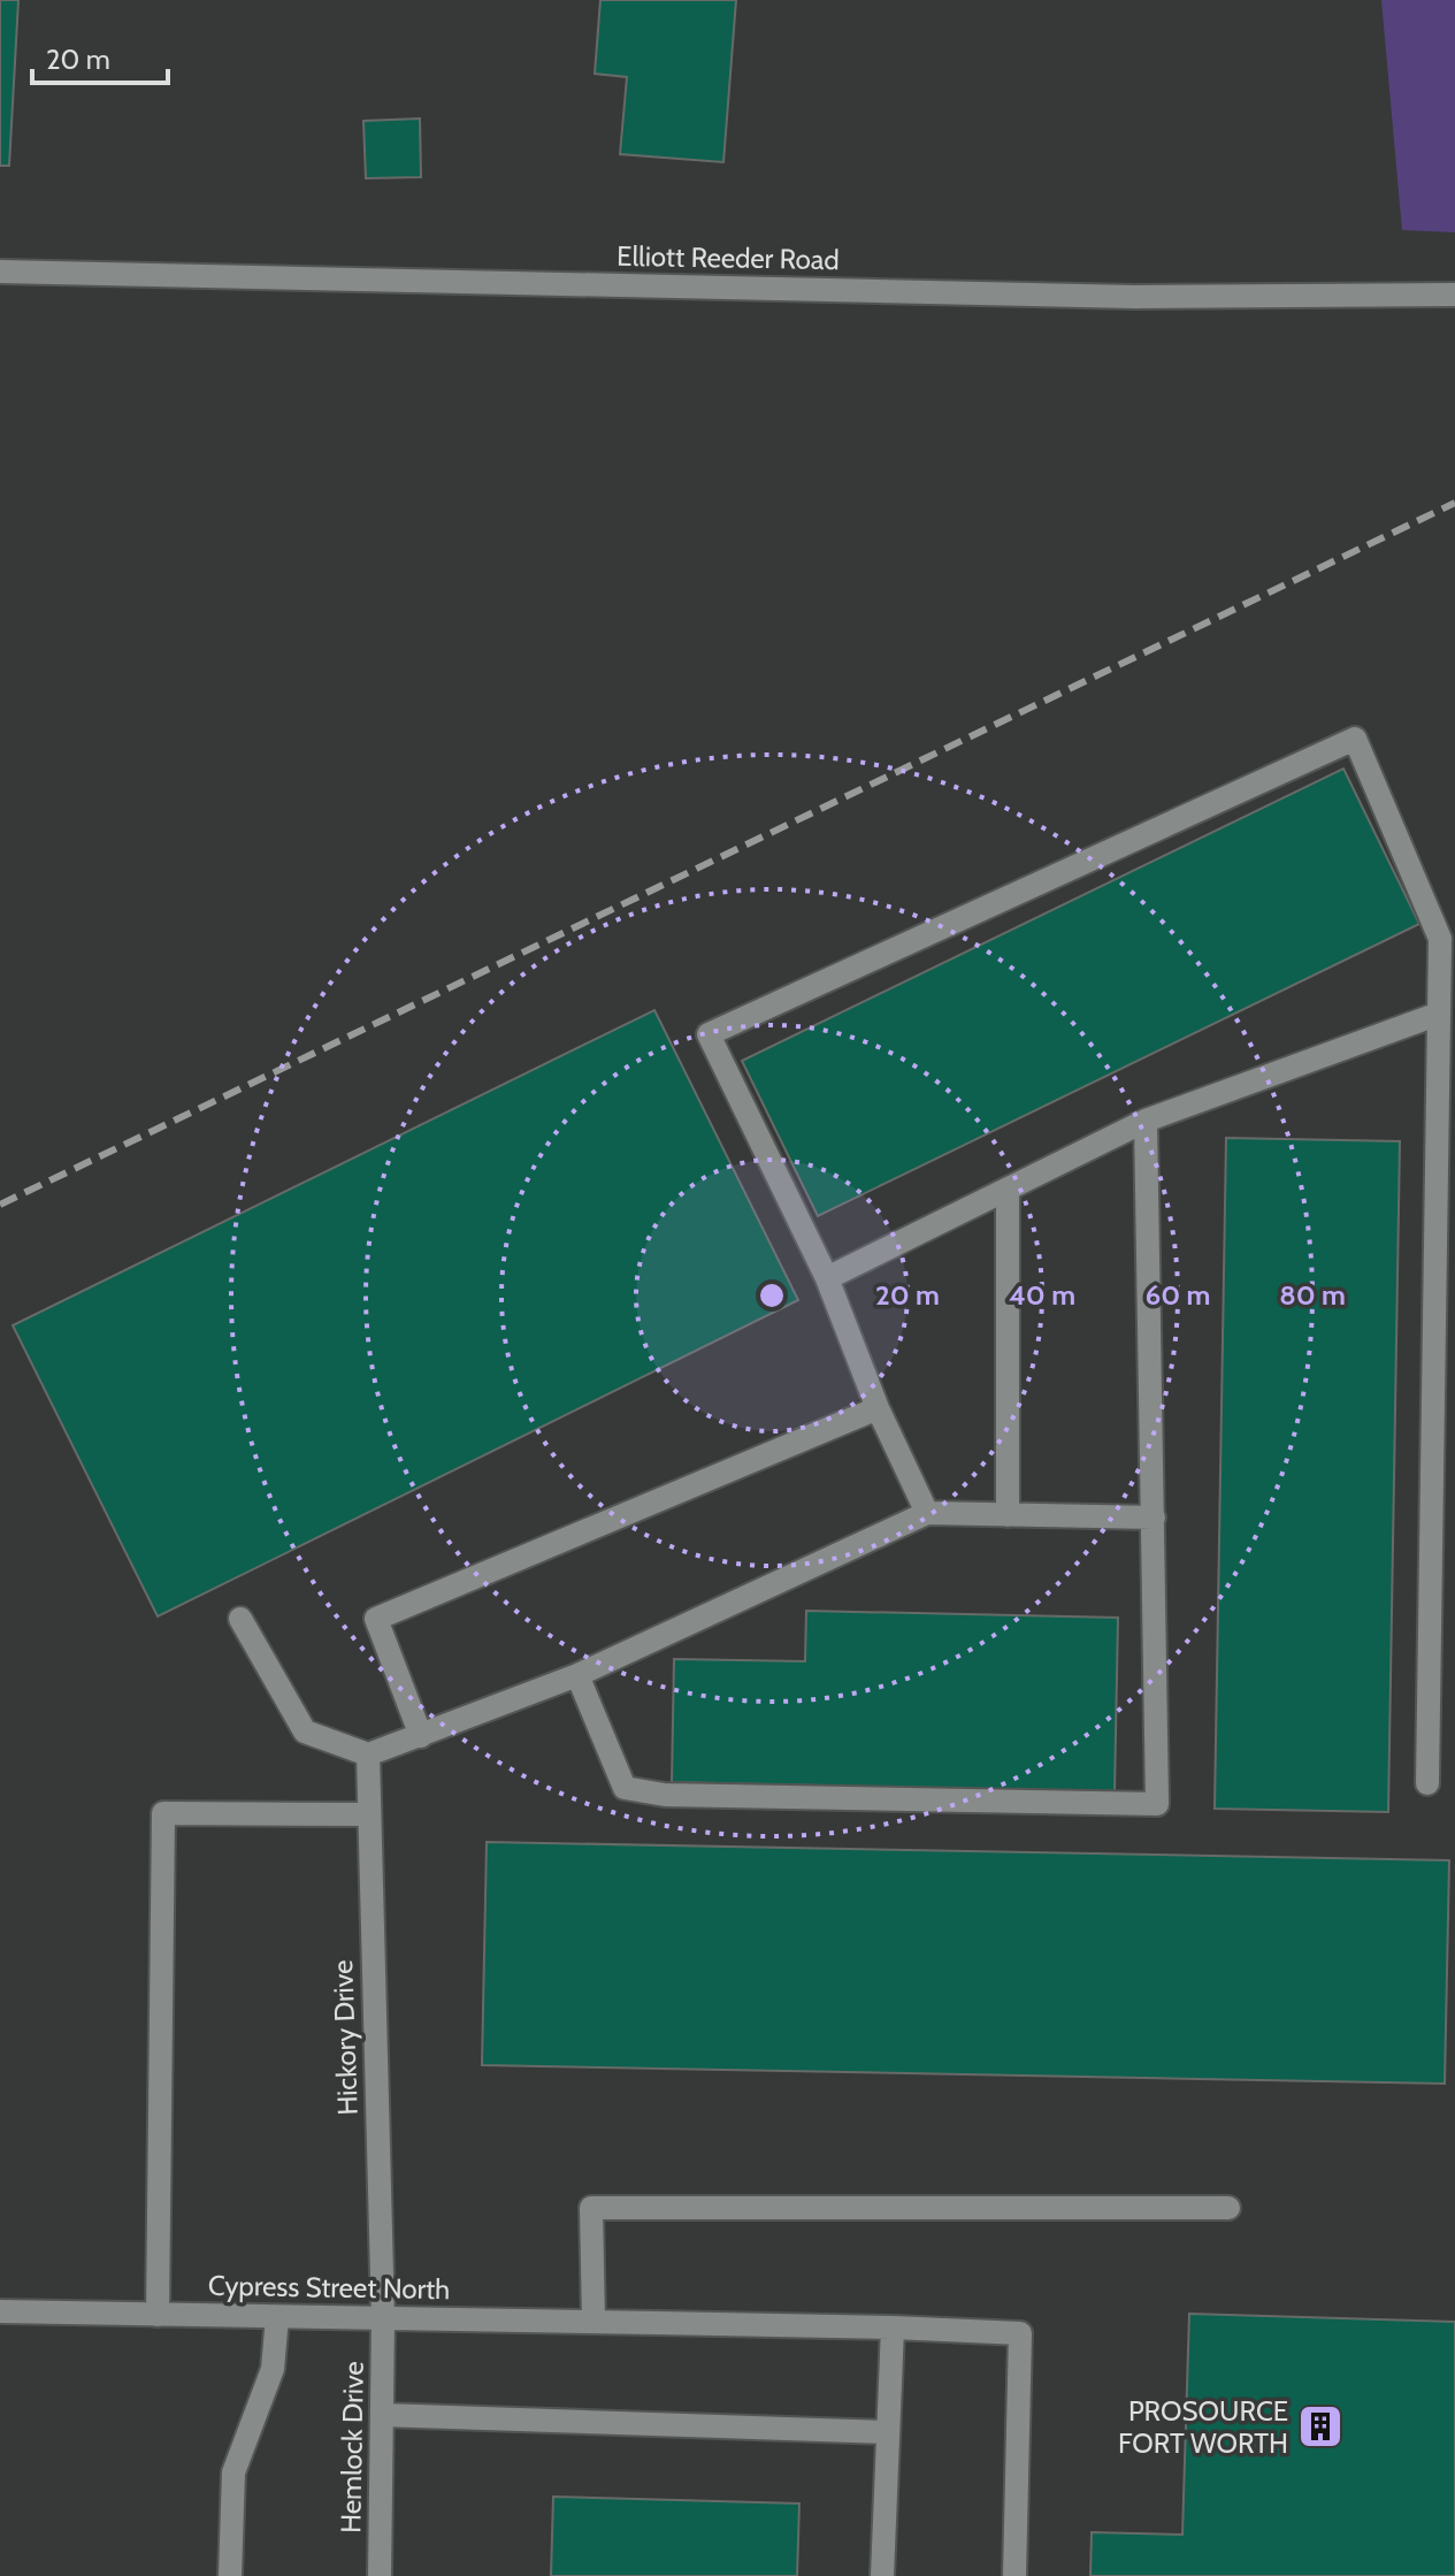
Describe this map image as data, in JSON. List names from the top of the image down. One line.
{"streets":{"street":["Elliott Reeder Road","Hickory Drive","Cypress Street North","Hemlock Drive"]},"crossings":[["Hickory Drive","Cypress Street North"],["Hickory Drive","Hemlock Drive"],["Cypress Street North","Hemlock Drive"]],"places":{"building":["PROSOURCE FORT WORTH"]},"scale_bar":"20 m","rings":["20 m","40 m","60 m","80 m"]}
